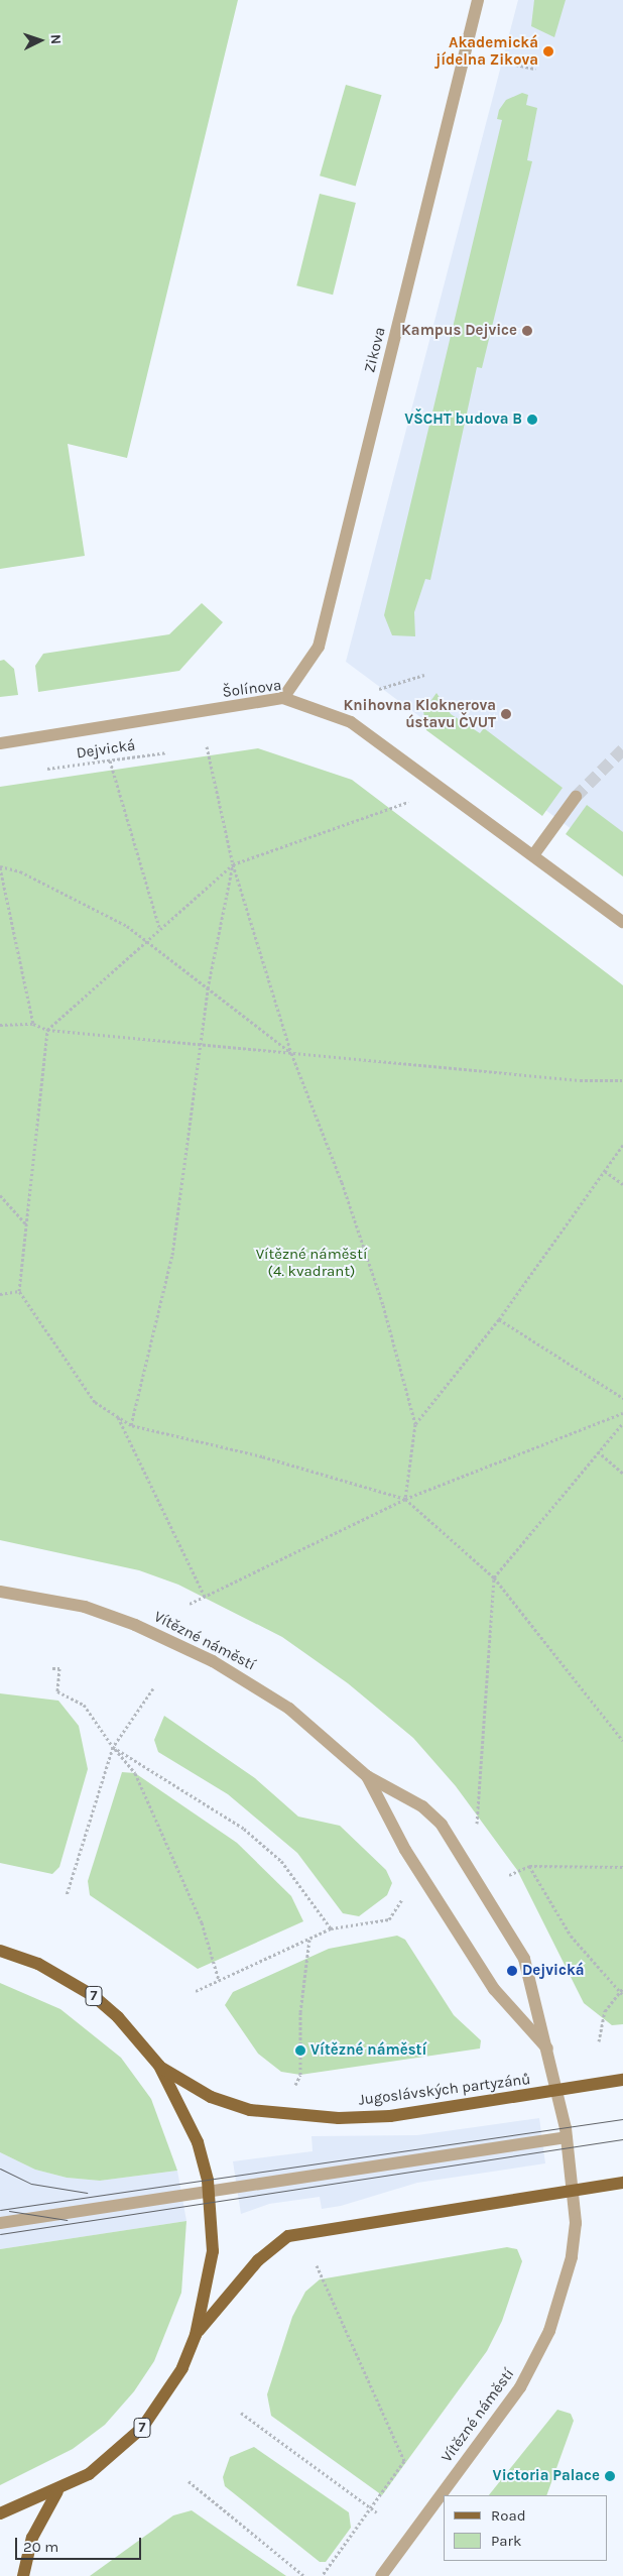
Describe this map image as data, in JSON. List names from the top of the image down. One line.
{"streets":{"main road":["7","Jugoslávských partyzánů"],"street":["Zikova","Šolínova","Vítězné náměstí"],"path":["Dejvická"]},"crossings":[["Zikova","Šolínova"],["Vítězné náměstí","Jugoslávských partyzánů"],["7","Jugoslávských partyzánů"]],"parks":["Vítězné náměstí (4. kvadrant)"],"places":["Akademická jídelna Zikova","Kampus Dejvice","VŠCHT budova B","Knihovna Kloknerova ústavu ČVUT","Dejvická","Vítězné náměstí","Victoria Palace"],"legend":["Road","Park"],"scale_bar":"20 m","north":"right"}
